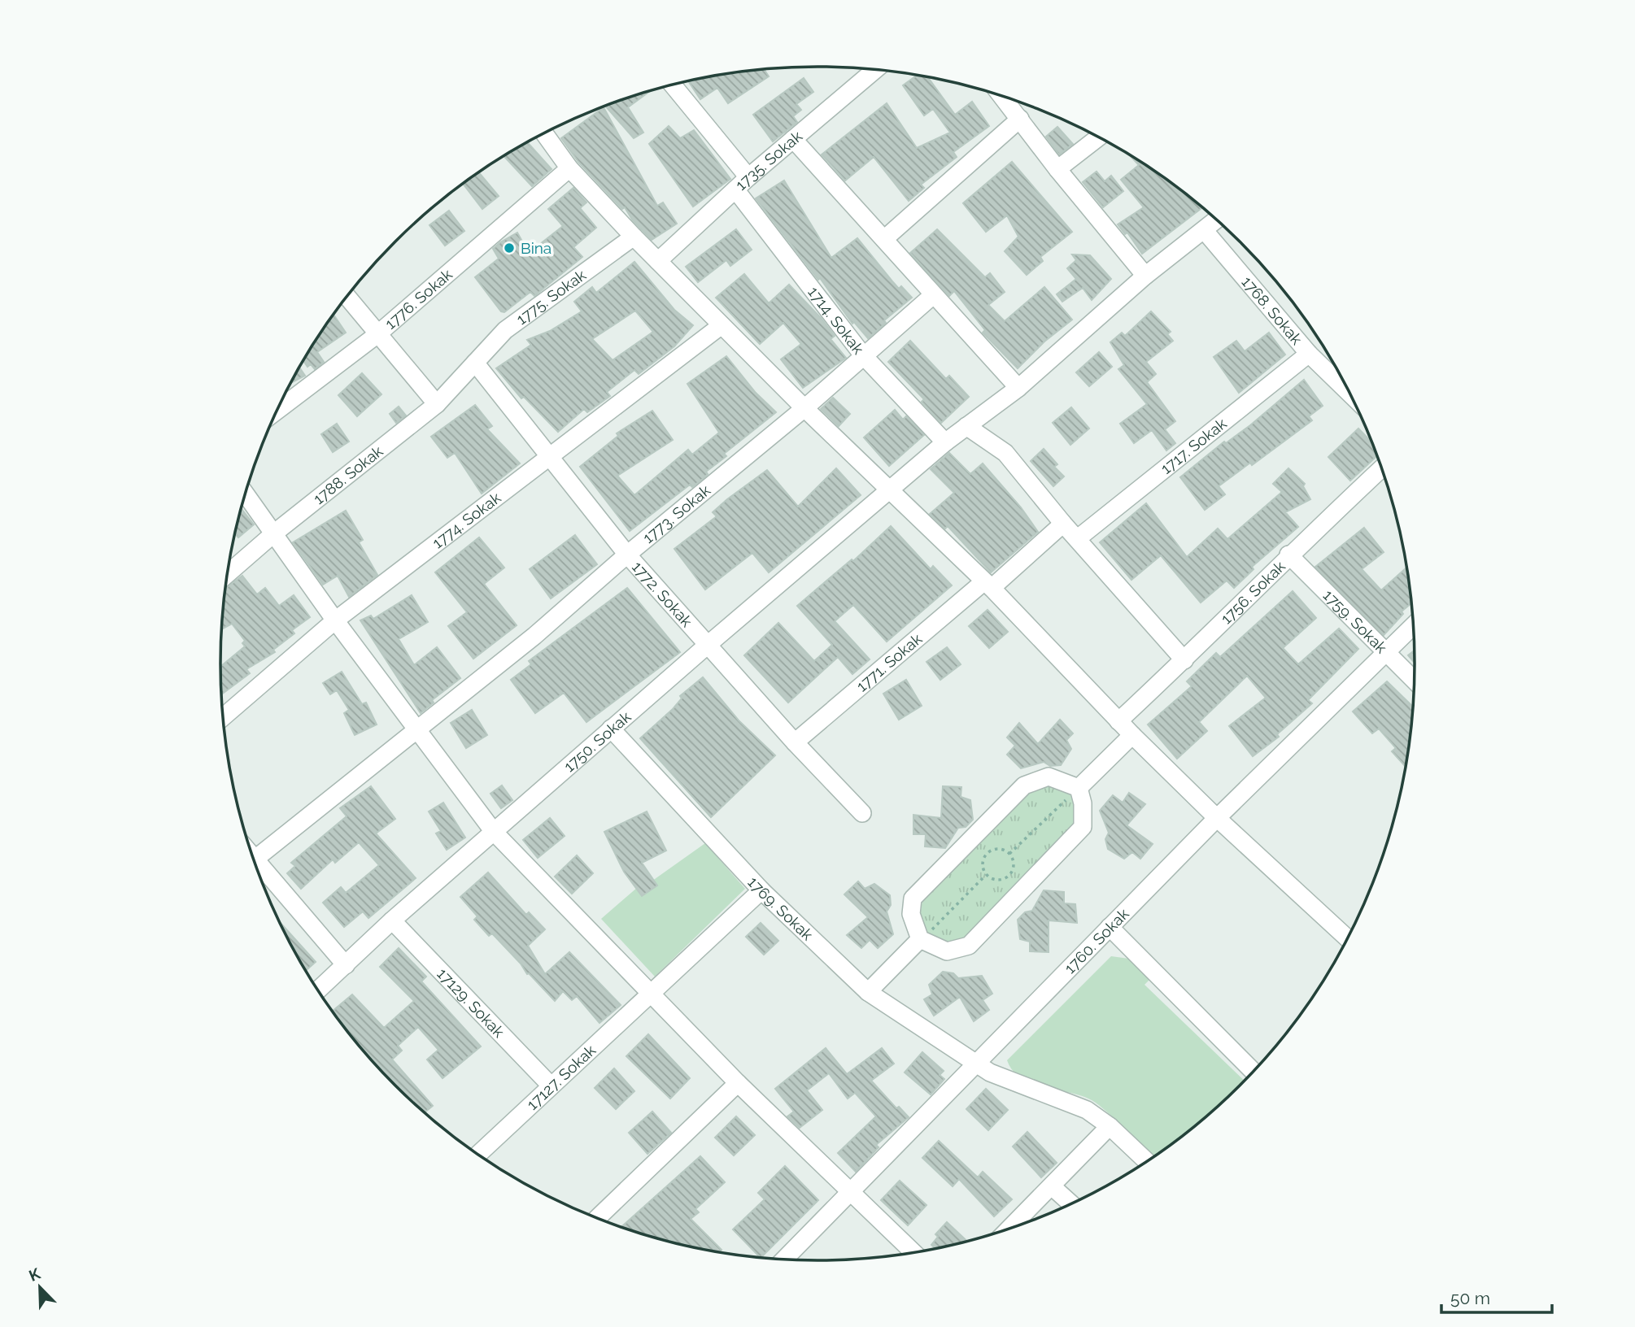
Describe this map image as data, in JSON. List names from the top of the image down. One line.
{"streets":{"street":["1735. Sokak","1775. Sokak","1776. Sokak","1768. Sokak","1714. Sokak","1717. Sokak","1788. Sokak","1773. Sokak","1774. Sokak","1756. Sokak","1772. Sokak","1759. Sokak","1771. Sokak","1750. Sokak","1769. Sokak","1760. Sokak","17129. Sokak","17127. Sokak"]},"crossings":[["1735. Sokak","1714. Sokak"],["1775. Sokak","1788. Sokak"],["1775. Sokak","1772. Sokak"],["1768. Sokak","1717. Sokak"],["1768. Sokak","1750. Sokak"],["1714. Sokak","1773. Sokak"],["1714. Sokak","1750. Sokak"],["1788. Sokak","1772. Sokak"],["1773. Sokak","1772. Sokak"],["1774. Sokak","1772. Sokak"],["1756. Sokak","1759. Sokak"],["1772. Sokak","1771. Sokak"],["1772. Sokak","1750. Sokak"],["1759. Sokak","1760. Sokak"],["1750. Sokak","1769. Sokak"],["1750. Sokak","17129. Sokak"],["1769. Sokak","1760. Sokak"],["1769. Sokak","17127. Sokak"],["17129. Sokak","17127. Sokak"]],"places":["Bina"],"scale_bar":"50 m","north":"top left"}
